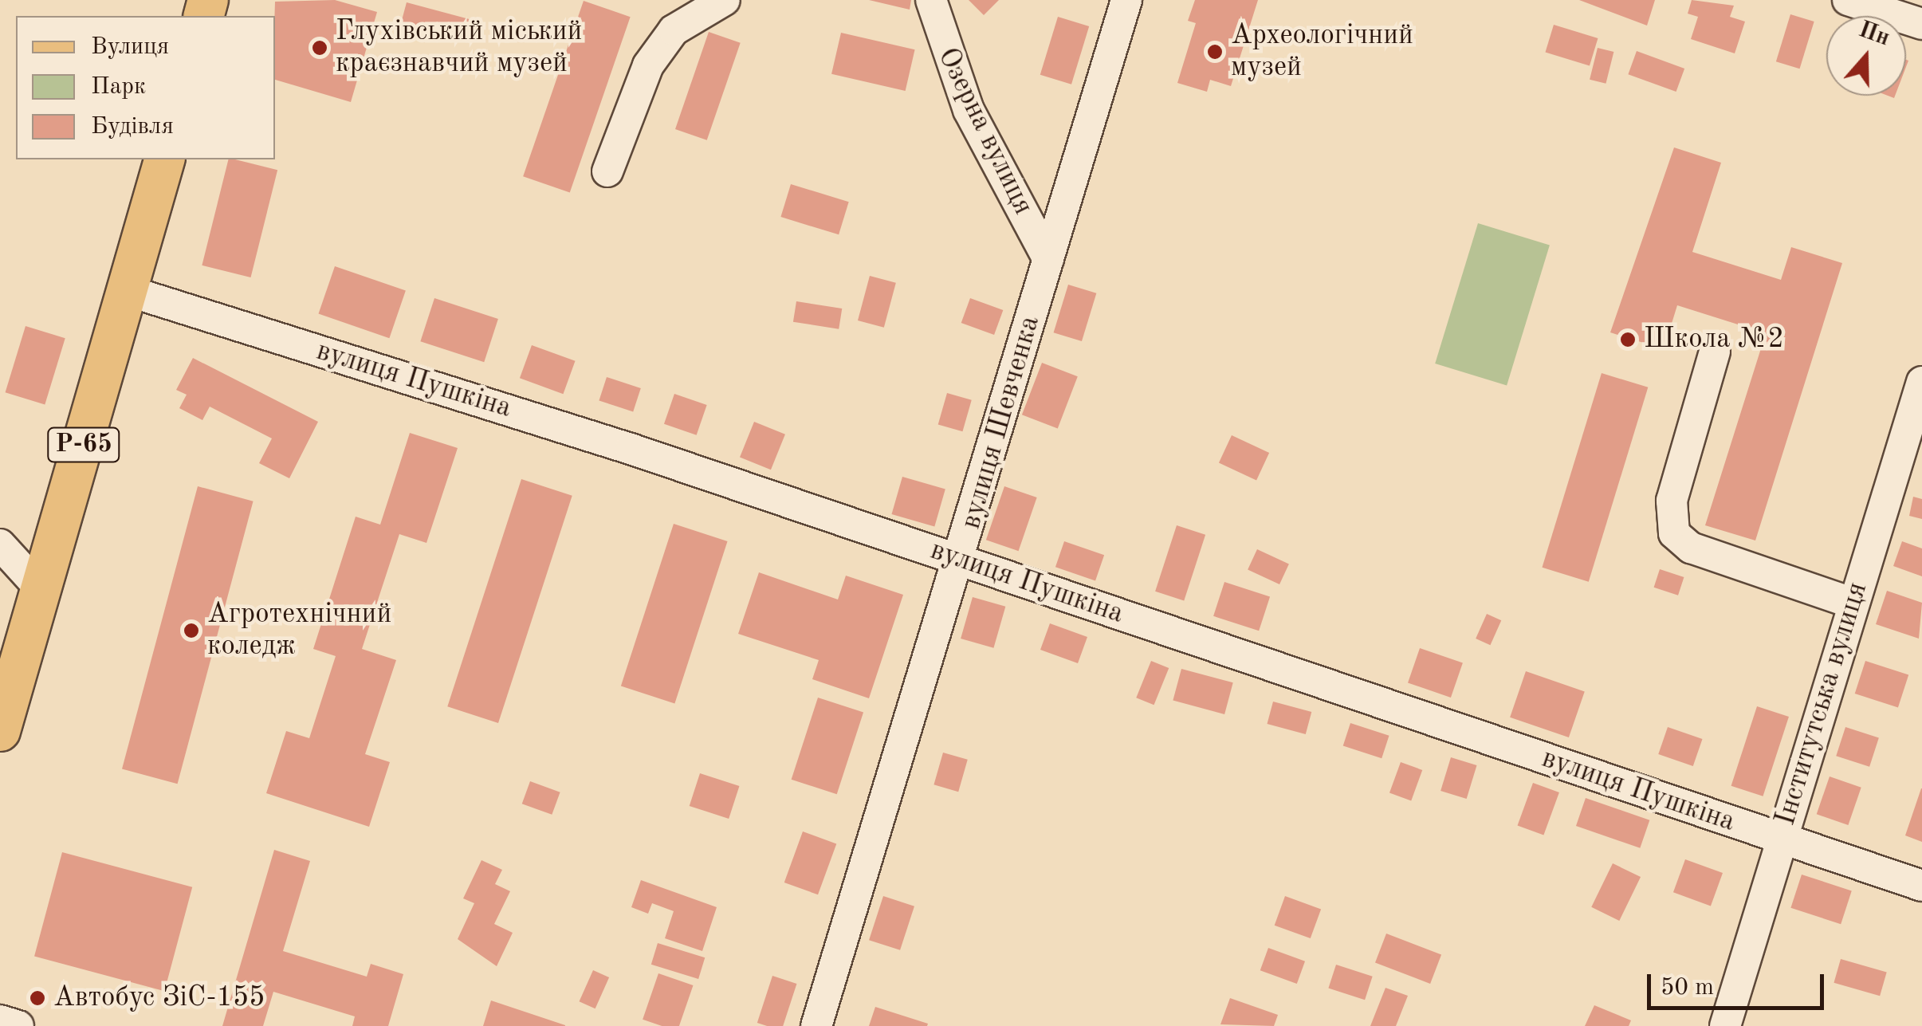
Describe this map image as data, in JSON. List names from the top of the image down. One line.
{"streets":{"main road":["Р-65"],"street":["Озерна вулиця","вулиця Пушкіна","вулиця Шевченка","Інститутська вулиця"]},"crossings":[["Озерна вулиця","вулиця Шевченка"],["вулиця Пушкіна","вулиця Шевченка"],["вулиця Пушкіна","Р-65"],["вулиця Пушкіна","Інститутська вулиця"]],"places":["Глухівський міський краєзнавчий музей","Археологічний музей","Школа №2","Агротехнічний коледж","Автобус ЗіС-155"],"legend":["Вулиця","Парк","Будівля"],"scale_bar":"50 m","north":"top"}
